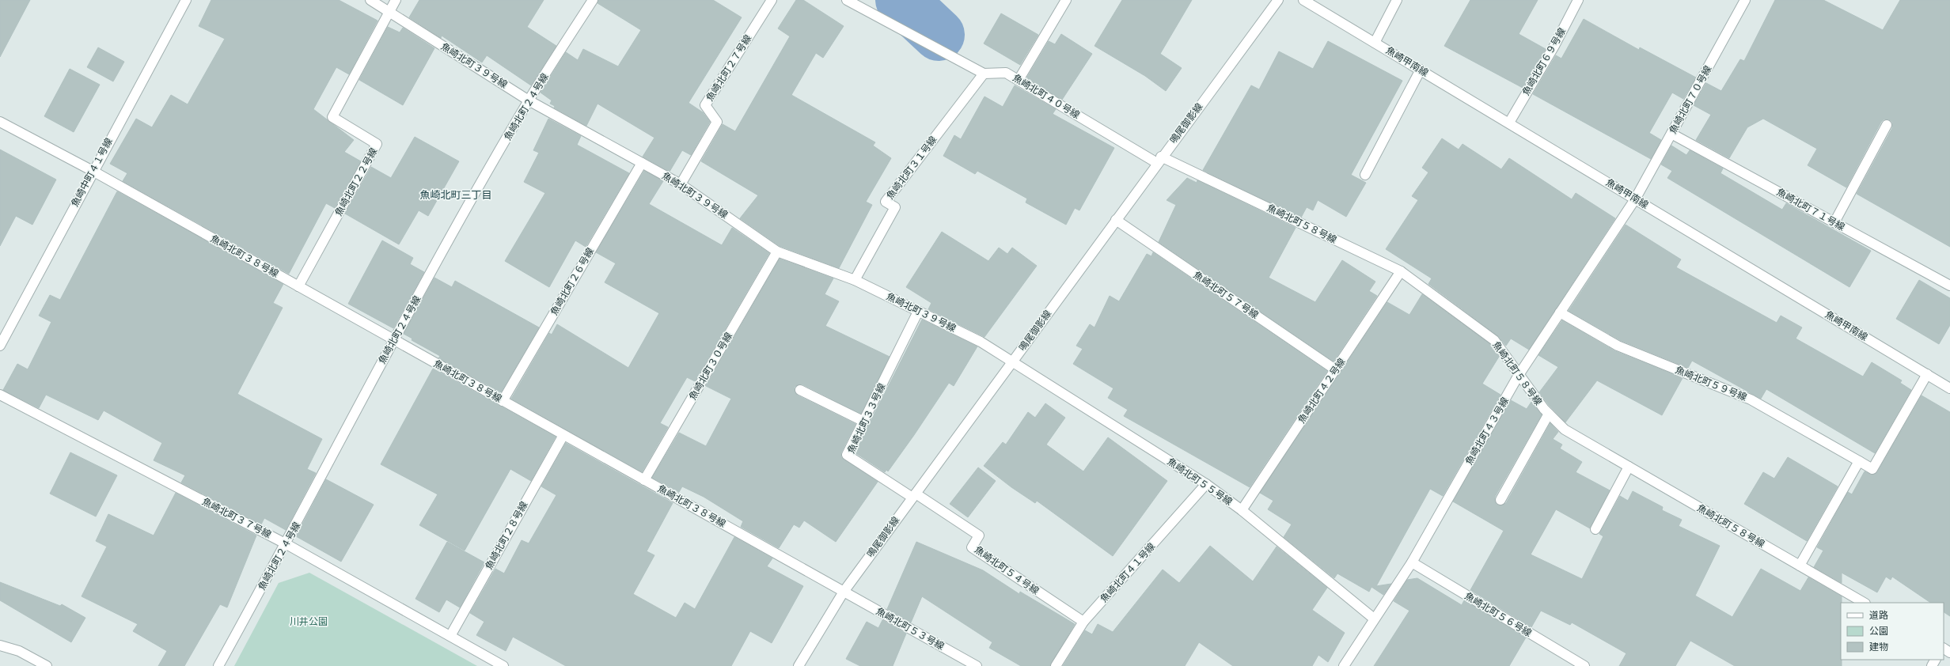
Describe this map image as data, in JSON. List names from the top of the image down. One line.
{"streets":{"street":["魚崎甲南線","魚崎北町６９号線","魚崎北町３９号線","魚崎北町２７号線","魚崎北町４０号線","魚崎北町７０号線","魚崎北町２４号線","鳴尾御影線","魚崎北町３１号線","魚崎中町４１号線","魚崎北町２２号線","魚崎北町７１号線","魚崎北町５８号線","魚崎北町３８号線","魚崎北町２６号線","魚崎北町５７号線","魚崎北町３０号線","魚崎北町５９号線","魚崎北町４２号線","魚崎北町３３号線","魚崎北町４３号線","魚崎北町５５号線","魚崎北町３７号線","魚崎北町２８号線","魚崎北町５４号線","魚崎北町４１号線","魚崎北町５６号線","魚崎北町５３号線"]},"crossings":[["魚崎甲南線","魚崎北町６９号線"],["魚崎甲南線","魚崎北町７０号線"],["魚崎甲南線","魚崎北町５９号線"],["魚崎甲南線","魚崎北町４３号線"],["魚崎北町３９号線","魚崎北町２７号線"],["魚崎北町３９号線","魚崎北町２４号線"],["魚崎北町３９号線","鳴尾御影線"],["魚崎北町３９号線","魚崎北町３１号線"],["魚崎北町３９号線","魚崎北町２２号線"],["魚崎北町３９号線","魚崎北町２６号線"],["魚崎北町３９号線","魚崎北町３０号線"],["魚崎北町３９号線","魚崎北町３３号線"],["魚崎北町３９号線","魚崎北町５５号線"],["魚崎北町４０号線","鳴尾御影線"],["魚崎北町４０号線","魚崎北町３１号線"],["魚崎北町４０号線","魚崎北町５８号線"],["魚崎北町７０号線","魚崎北町７１号線"],["魚崎北町７０号線","魚崎北町４３号線"],["魚崎北町２４号線","魚崎北町３８号線"],["魚崎北町２４号線","魚崎北町３７号線"],["鳴尾御影線","魚崎北町５８号線"],["鳴尾御影線","魚崎北町３８号線"],["鳴尾御影線","魚崎北町５７号線"],["鳴尾御影線","魚崎北町３３号線"],["鳴尾御影線","魚崎北町５５号線"],["鳴尾御影線","魚崎北町５４号線"],["鳴尾御影線","魚崎北町５３号線"],["魚崎中町４１号線","魚崎北町３８号線"],["魚崎北町２２号線","魚崎北町３８号線"],["魚崎北町５８号線","魚崎北町４２号線"],["魚崎北町５８号線","魚崎北町４３号線"],["魚崎北町３８号線","魚崎北町２６号線"],["魚崎北町３８号線","魚崎北町３０号線"],["魚崎北町３８号線","魚崎北町２８号線"],["魚崎北町３８号線","魚崎北町５３号線"],["魚崎北町５７号線","魚崎北町４２号線"],["魚崎北町５９号線","魚崎北町４３号線"],["魚崎北町４２号線","魚崎北町５５号線"],["魚崎北町３３号線","魚崎北町５４号線"],["魚崎北町４３号線","魚崎北町５５号線"],["魚崎北町４３号線","魚崎北町５６号線"],["魚崎北町５５号線","魚崎北町４１号線"],["魚崎北町３７号線","魚崎北町２８号線"],["魚崎北町５４号線","魚崎北町４１号線"]],"districts":["魚崎北町三丁目"],"parks":["川井公園"],"legend":["道路","公園","建物"]}
